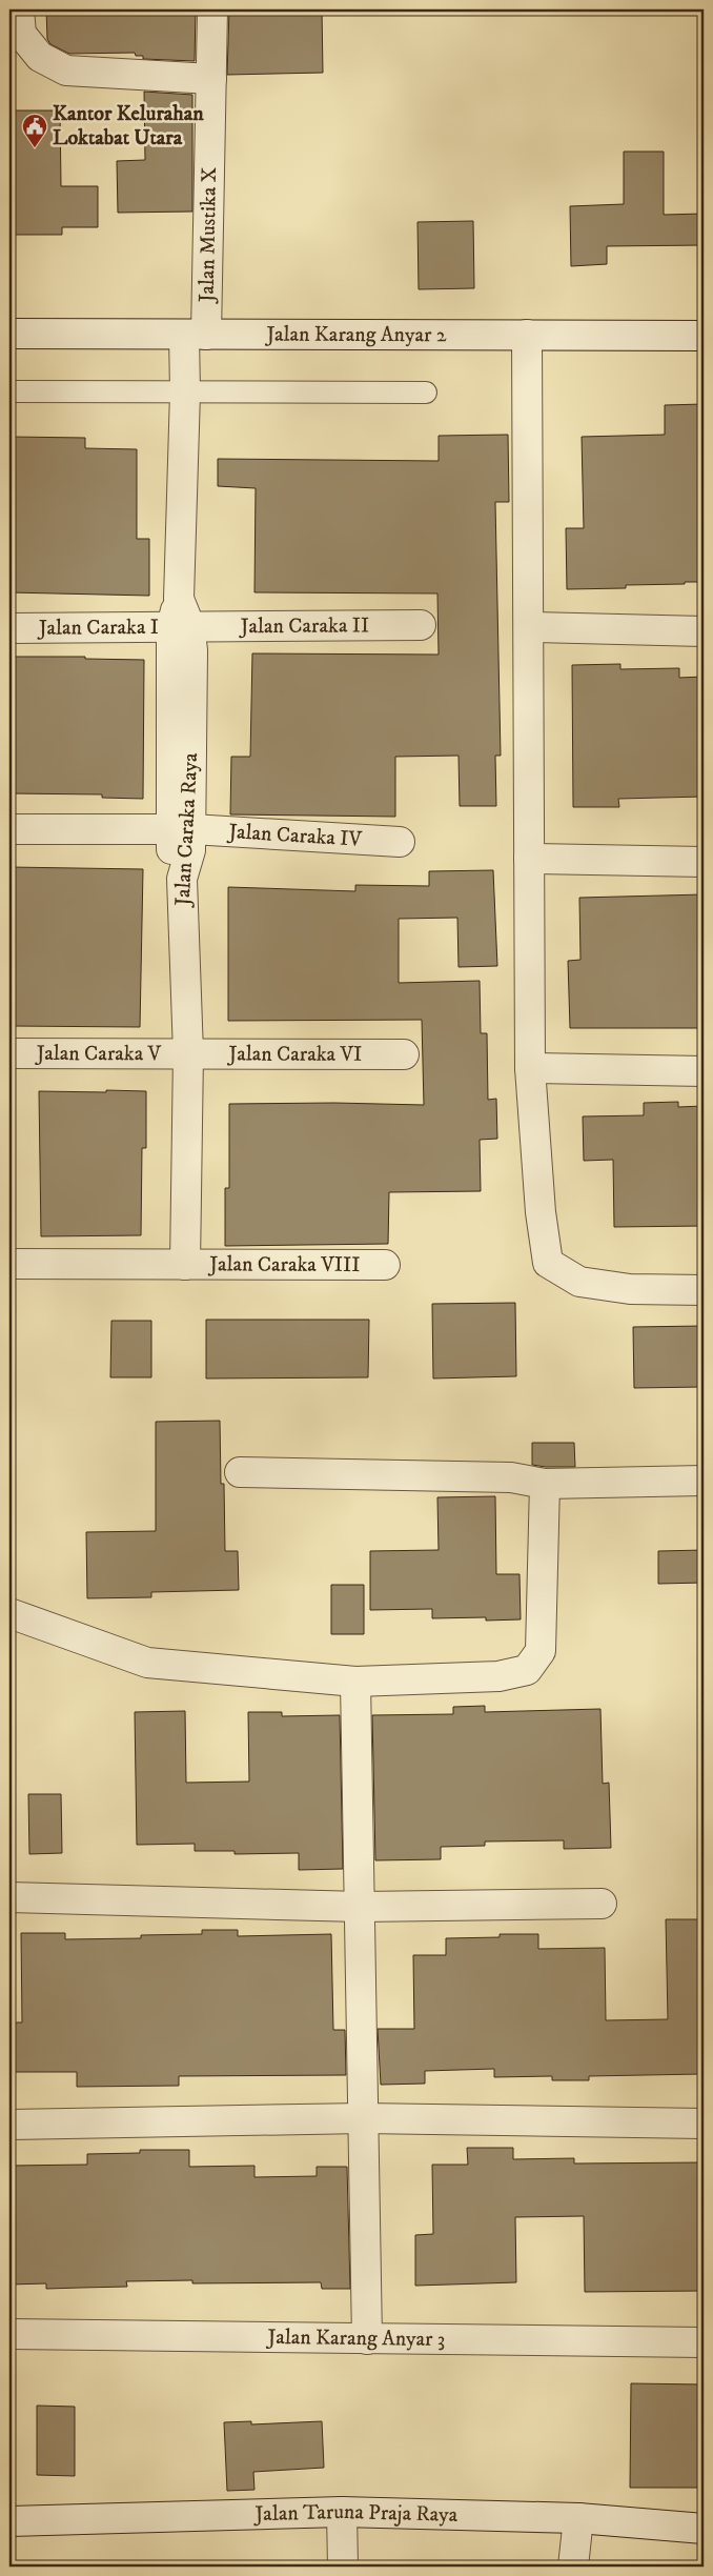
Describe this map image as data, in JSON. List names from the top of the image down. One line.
{"streets":{"street":["Jalan Mustika X","Jalan Karang Anyar 2","Jalan Caraka II","Jalan Caraka I","Jalan Caraka Raya","Jalan Caraka IV","Jalan Caraka V","Jalan Caraka VI","Jalan Caraka VIII","Jalan Karang Anyar 3","Jalan Taruna Praja Raya"]},"crossings":[["Jalan Mustika X","Jalan Karang Anyar 2"],["Jalan Caraka II","Jalan Caraka I"],["Jalan Caraka II","Jalan Caraka Raya"],["Jalan Caraka I","Jalan Caraka Raya"],["Jalan Caraka Raya","Jalan Caraka IV"],["Jalan Caraka Raya","Jalan Caraka V"],["Jalan Caraka Raya","Jalan Caraka VI"],["Jalan Caraka Raya","Jalan Caraka VIII"],["Jalan Caraka V","Jalan Caraka VI"]],"places":{"public building":["Kantor Kelurahan Loktabat Utara"]}}
